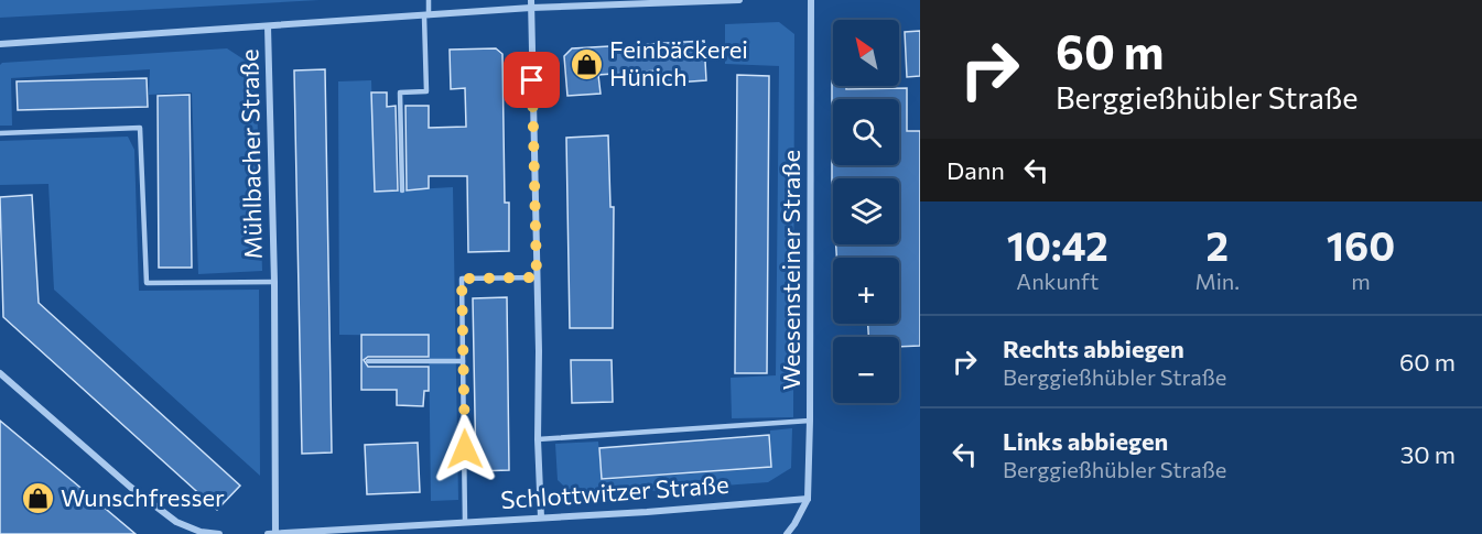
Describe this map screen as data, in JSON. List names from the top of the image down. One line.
{"streets":{"street":["Mühlbacher Straße","Weesensteiner Straße","Schlottwitzer Straße"]},"crossings":[["Mühlbacher Straße","Schlottwitzer Straße"],["Weesensteiner Straße","Schlottwitzer Straße"]],"places":{"shop":["Feinbäckerei Hünich","Wunschfresser"]},"north":"top left","page":{"turn":["60 m","Berggießhübler Straße"],"map_buttons":["+","−"],"then":"Dann","eta":["10:42","Ankunft","2","Min.","160","m"],"list":[{"name":"Rechts abbiegen","note":"Berggießhübler Straße","value":"60 m"},{"name":"Links abbiegen","note":"Berggießhübler Straße","value":"30 m"}]}}
